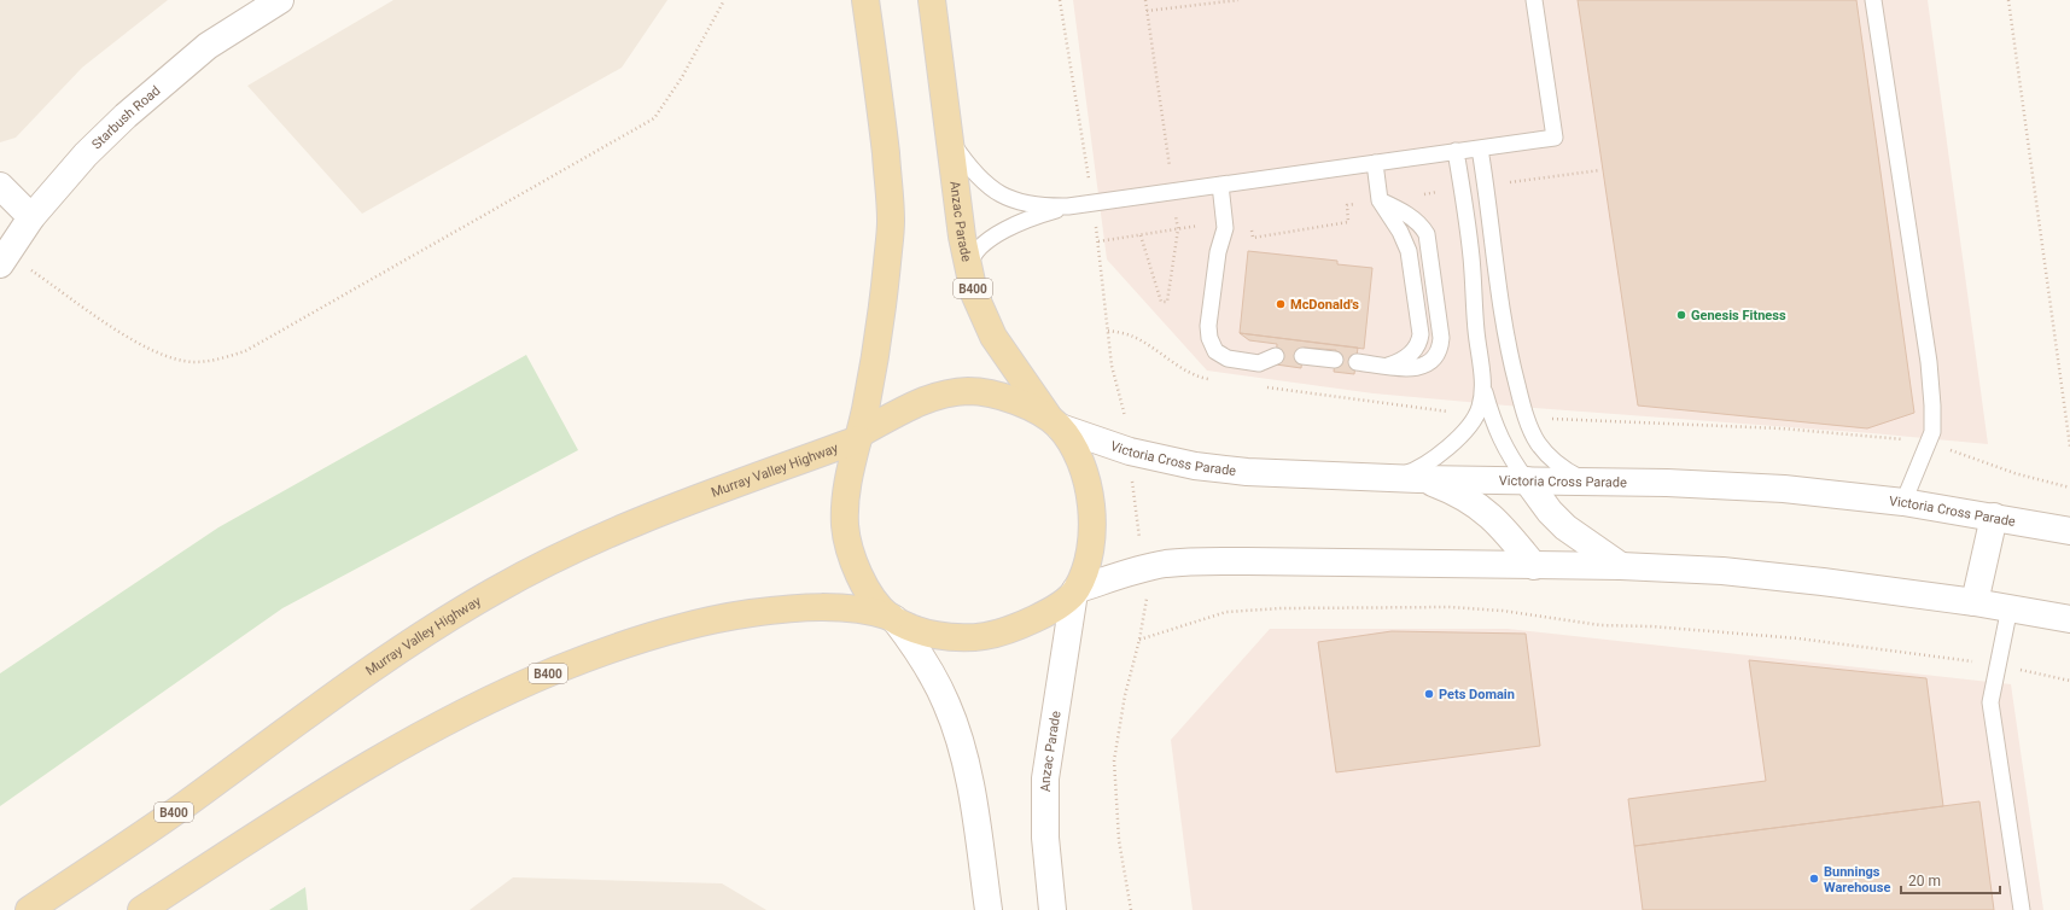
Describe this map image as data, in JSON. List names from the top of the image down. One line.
{"streets":{"main road":["Starbush Road","Anzac Parade","B400","Victoria Cross Parade","Murray Valley Highway"]},"crossings":[["Anzac Parade","B400"],["Anzac Parade","Victoria Cross Parade"],["B400","Victoria Cross Parade"],["B400","Murray Valley Highway"]],"places":["McDonald's","Genesis Fitness","Pets Domain","Bunnings Warehouse"],"scale_bar":"20 m"}
